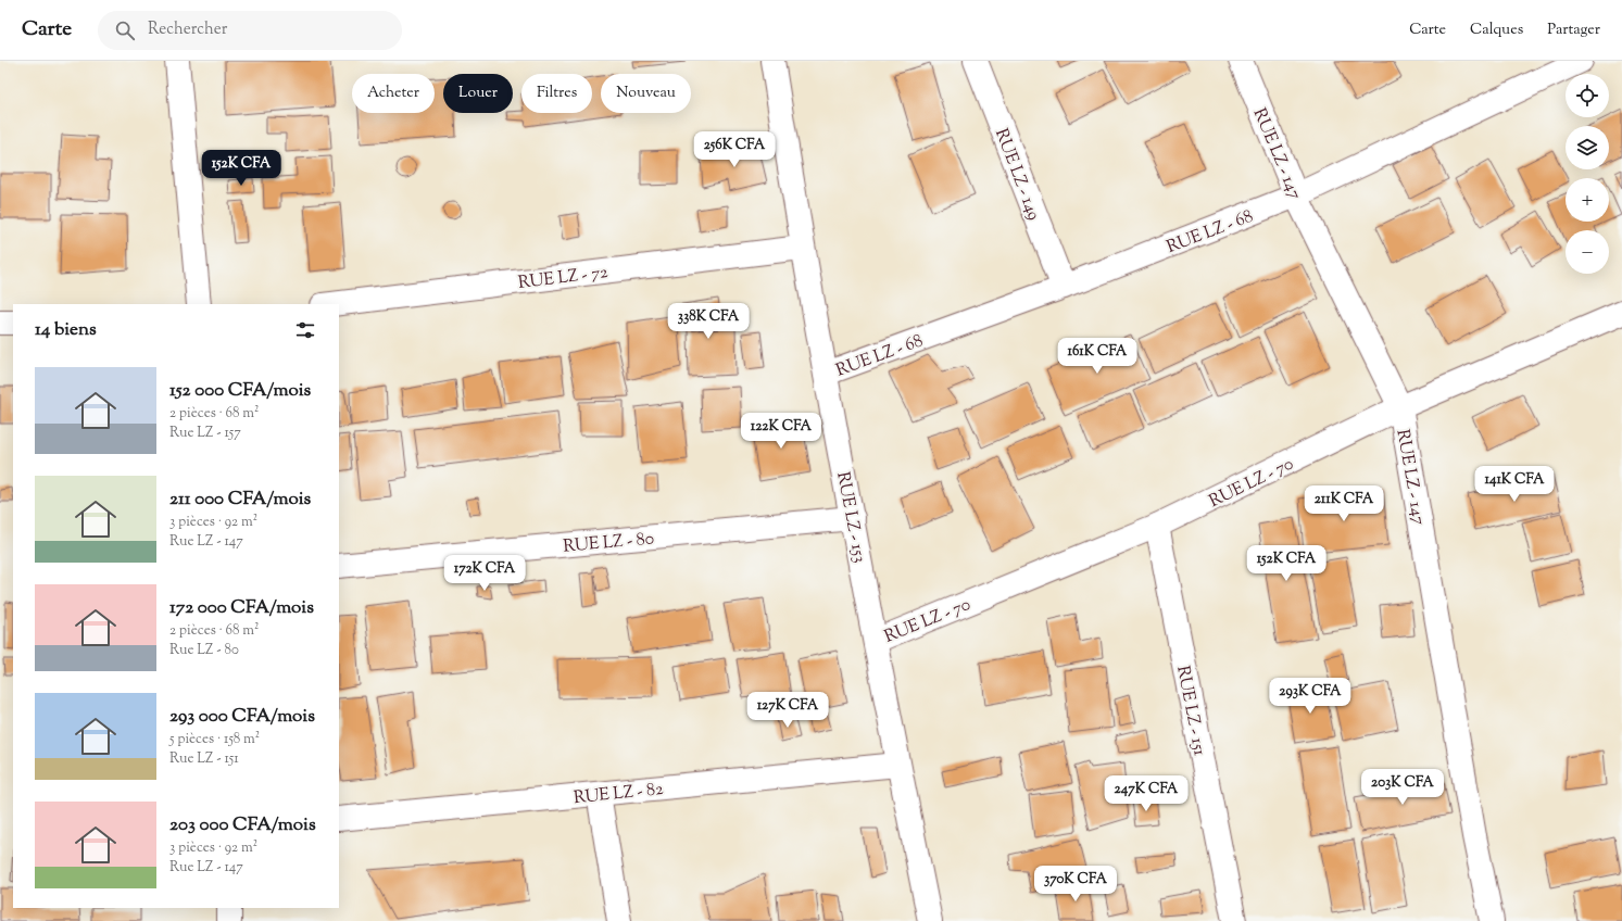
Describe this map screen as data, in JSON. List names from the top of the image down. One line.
{"streets":{"street":["RUE LZ - 147","RUE LZ - 149","RUE LZ - 68","RUE LZ - 72","RUE LZ - 70","RUE LZ - 153","RUE LZ - 80","RUE LZ - 151","RUE LZ - 82"]},"crossings":[["RUE LZ - 147","RUE LZ - 68"],["RUE LZ - 147","RUE LZ - 70"],["RUE LZ - 149","RUE LZ - 68"],["RUE LZ - 68","RUE LZ - 153"],["RUE LZ - 72","RUE LZ - 153"],["RUE LZ - 70","RUE LZ - 153"],["RUE LZ - 70","RUE LZ - 151"],["RUE LZ - 153","RUE LZ - 80"],["RUE LZ - 153","RUE LZ - 82"]],"page":{"header":"Carte","search":"Rechercher","nav":["Carte","Calques","Partager"],"map_buttons":["+","−"],"chip":["Acheter","Louer","Filtres","Nouveau"],"price":["256K CFA","152K CFA","338K CFA","161K CFA","122K CFA","141K CFA","211K CFA","152K CFA","172K CFA","293K CFA","127K CFA","203K CFA","247K CFA","370K CFA"],"heading":"14 biens","list":[{"name":"152 000 CFA/mois","note":"2 pièces · 68 m² · Rue LZ - 157"},{"name":"211 000 CFA/mois","note":"3 pièces · 92 m² · Rue LZ - 147"},{"name":"172 000 CFA/mois","note":"2 pièces · 68 m² · Rue LZ - 80"},{"name":"293 000 CFA/mois","note":"5 pièces · 158 m² · Rue LZ - 151"},{"name":"203 000 CFA/mois","note":"3 pièces · 92 m² · Rue LZ - 147"}]}}
